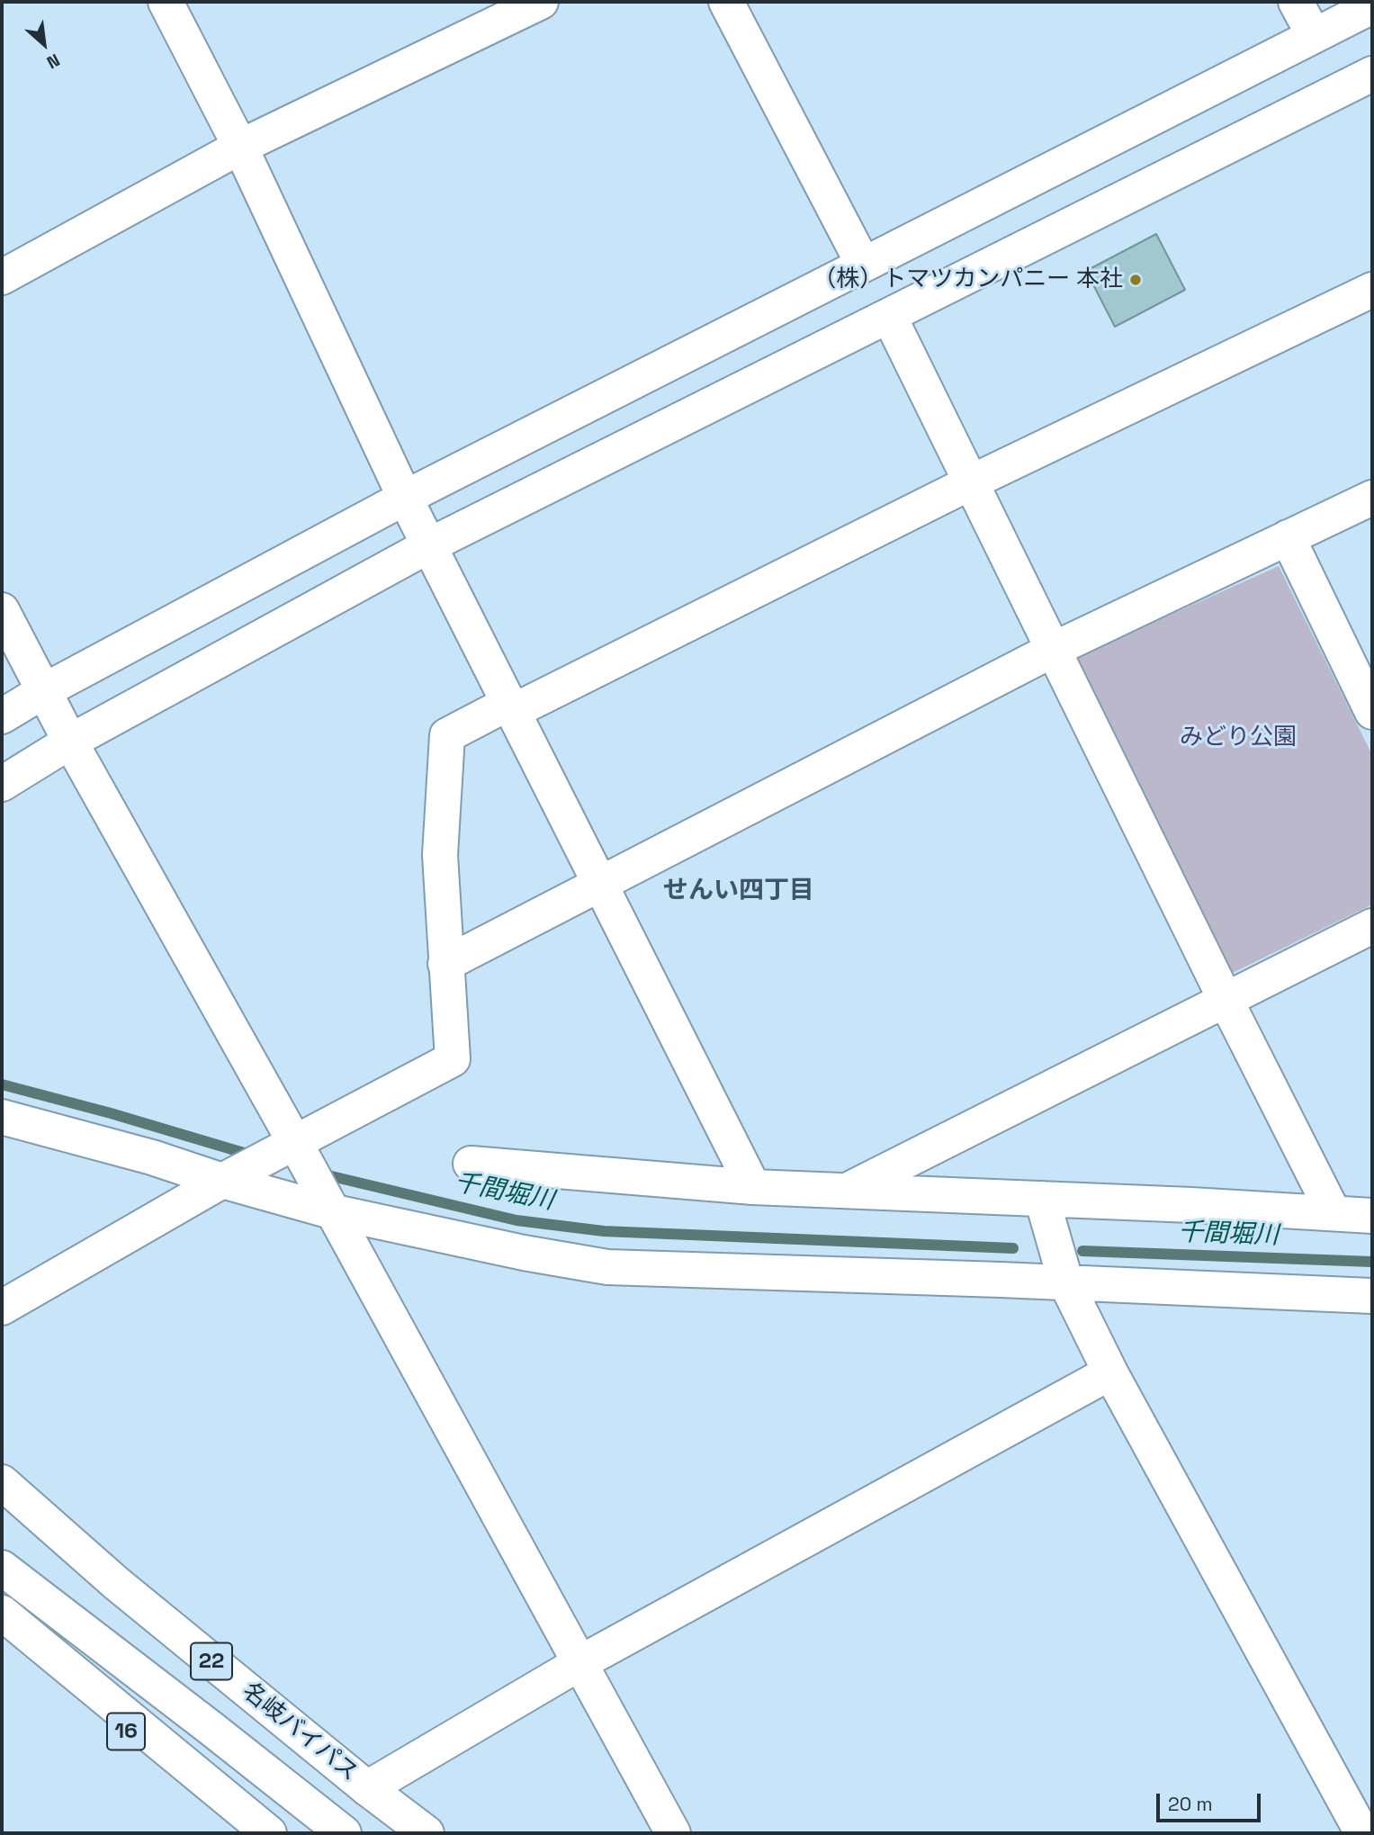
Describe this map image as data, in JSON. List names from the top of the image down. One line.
{"streets":{"main road":["22","16","名岐バイパス"]},"districts":["せんい四丁目"],"water":["千間堀川"],"parks":["みどり公園"],"places":["（株）トマツカンパニー 本社"],"scale_bar":"20 m","north":"bottom right"}
